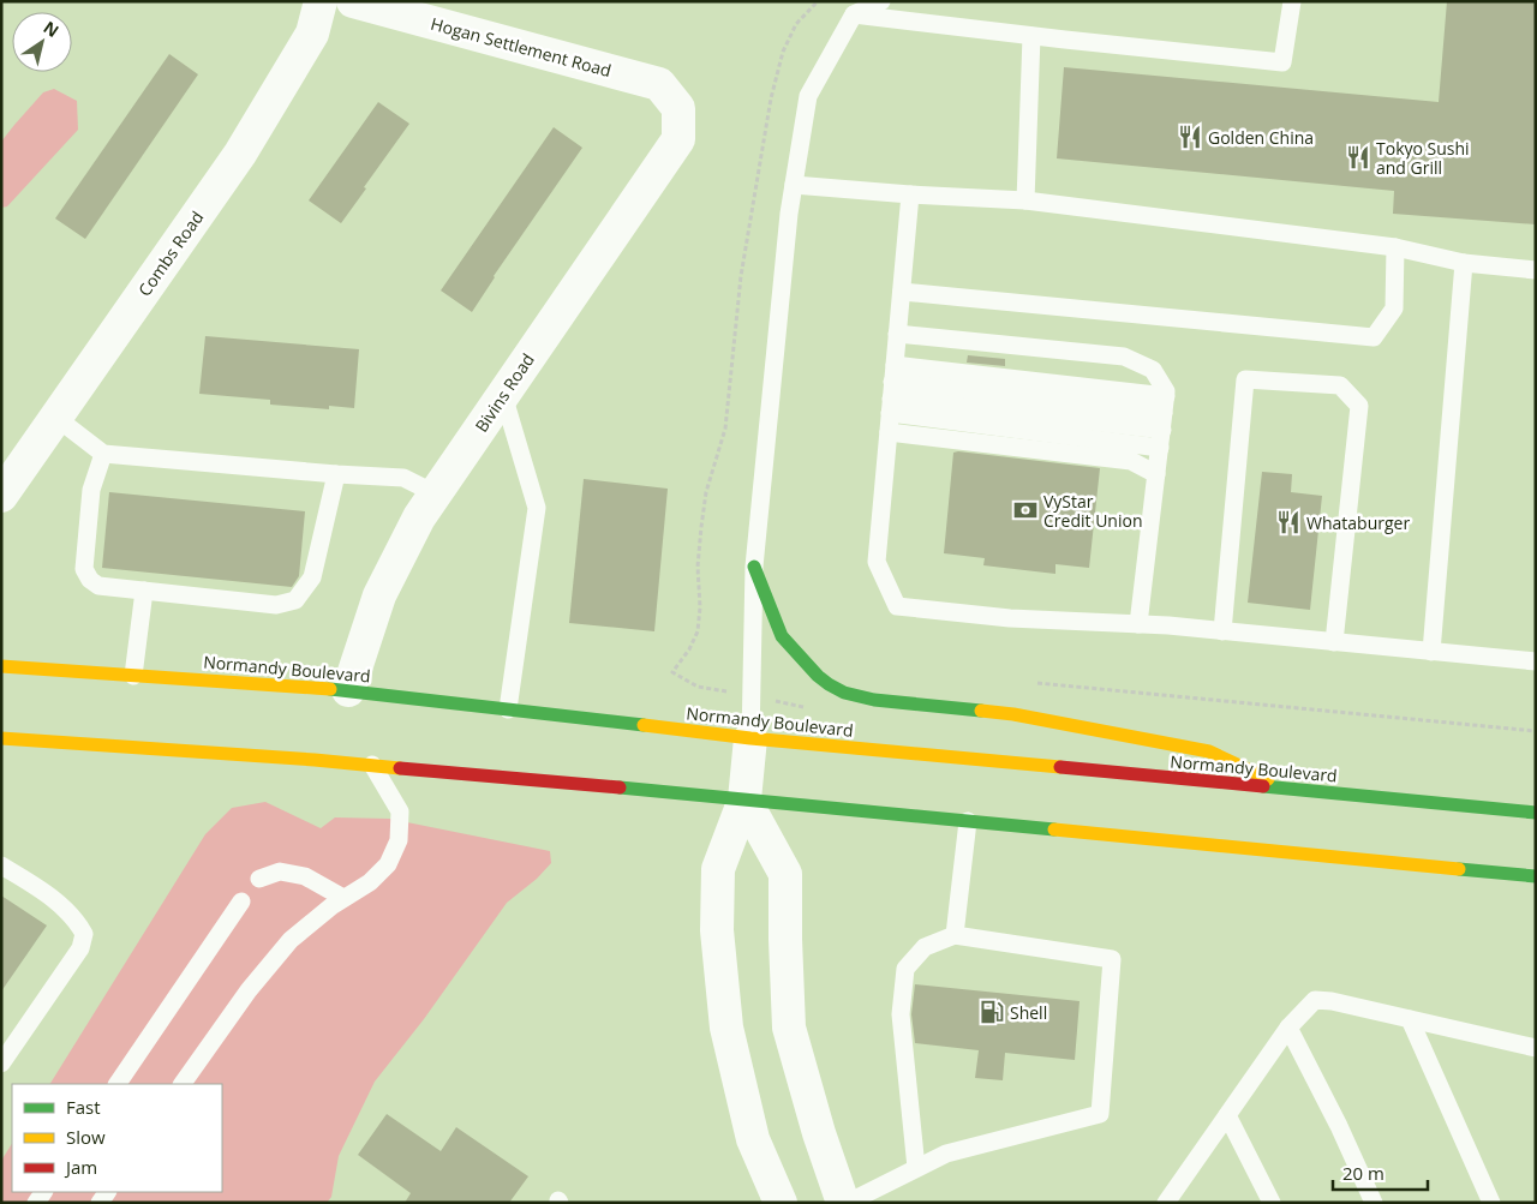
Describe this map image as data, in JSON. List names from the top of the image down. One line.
{"streets":{"main road":["Normandy Boulevard"],"street":["Hogan Settlement Road","Combs Road","Bivins Road"]},"crossings":[["Hogan Settlement Road","Bivins Road"],["Bivins Road","Normandy Boulevard"]],"places":{"restaurant":["Golden China","Tokyo Sushi and Grill","Whataburger"],"bank":["VyStar Credit Union"],"fuel station":["Shell"]},"legend":["Fast","Slow","Jam"],"scale_bar":"20 m","north":"top right"}
